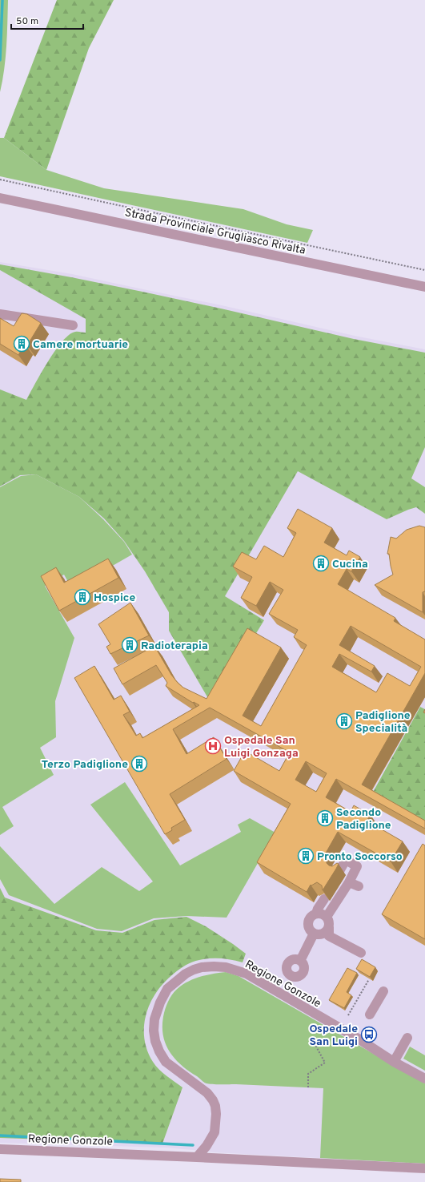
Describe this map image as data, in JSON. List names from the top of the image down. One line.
{"streets":{"street":["Strada Provinciale Grugliasco Rivalta","Regione Gonzole"]},"places":{"building":["Camere mortuarie","Cucina","Hospice","Radioterapia","Padiglione Specialità","Terzo Padiglione","Secondo Padiglione","Pronto Soccorso"],"hospital":["Ospedale San Luigi Gonzaga"],"bus stop":["Ospedale San Luigi"]},"scale_bar":"50 m"}
